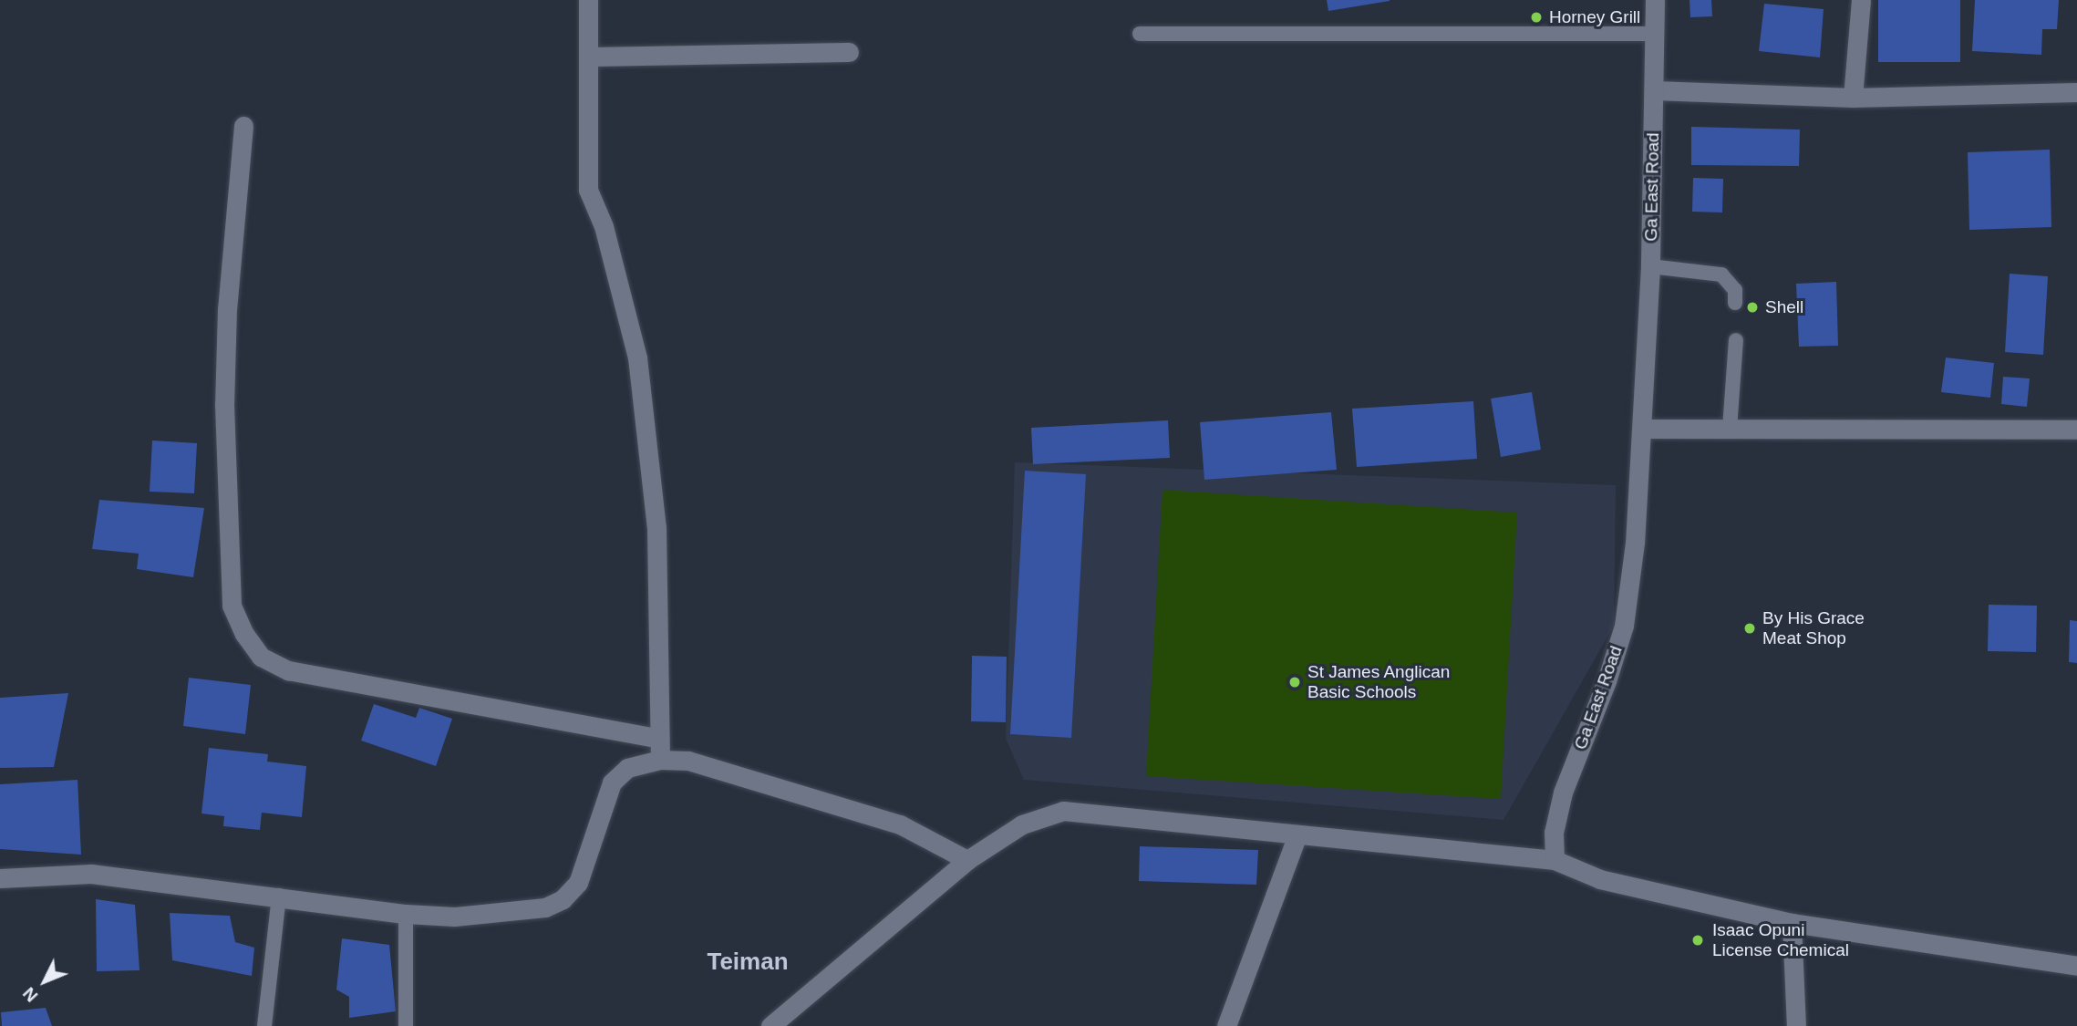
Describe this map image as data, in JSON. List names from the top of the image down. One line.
{"streets":{"street":["Ga East Road"]},"districts":["Teiman"],"places":["Horney Grill","Shell","By His Grace Meat Shop","St James Anglican Basic Schools","Isaac Opuni License Chemical"],"north":"bottom left"}
